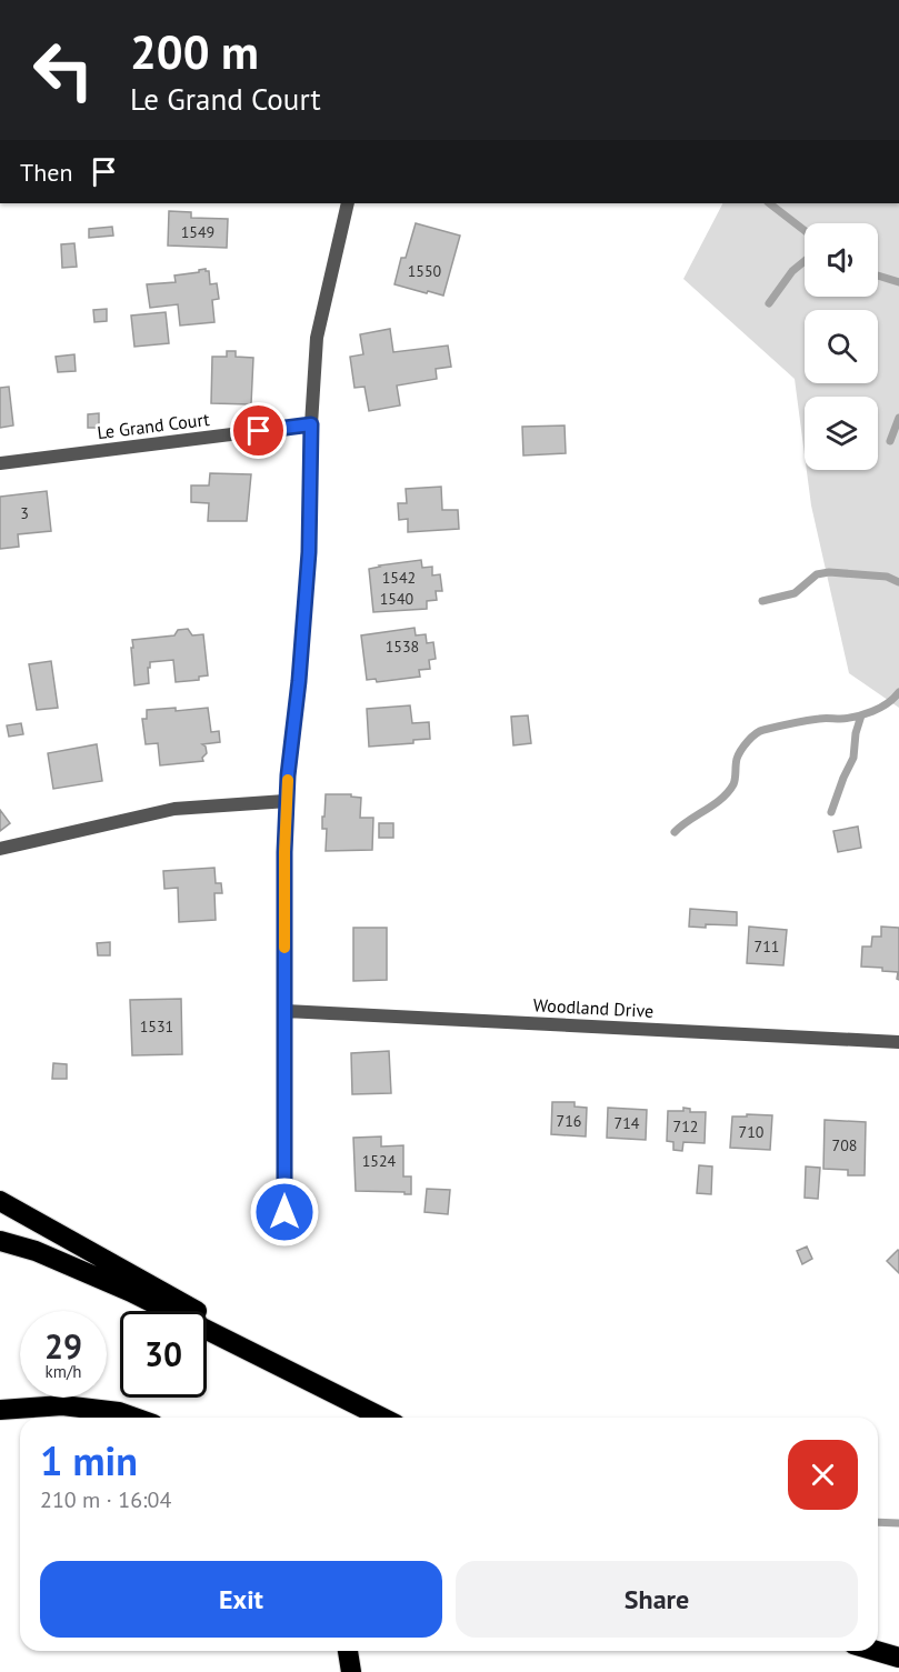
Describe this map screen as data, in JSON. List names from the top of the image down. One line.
{"streets":{"street":["Le Grand Court","Woodland Drive"]},"house_numbers":["1549","1550","3","1542","1540","1538","711","1531","716","714","712","710","708","1524"],"page":{"turn":["200 m","Le Grand Court"],"then":"Then","speed":"29 km/h","limit":"30","heading":["1 min","210 m · 16:04"],"buttons":["Exit","Share"]}}
